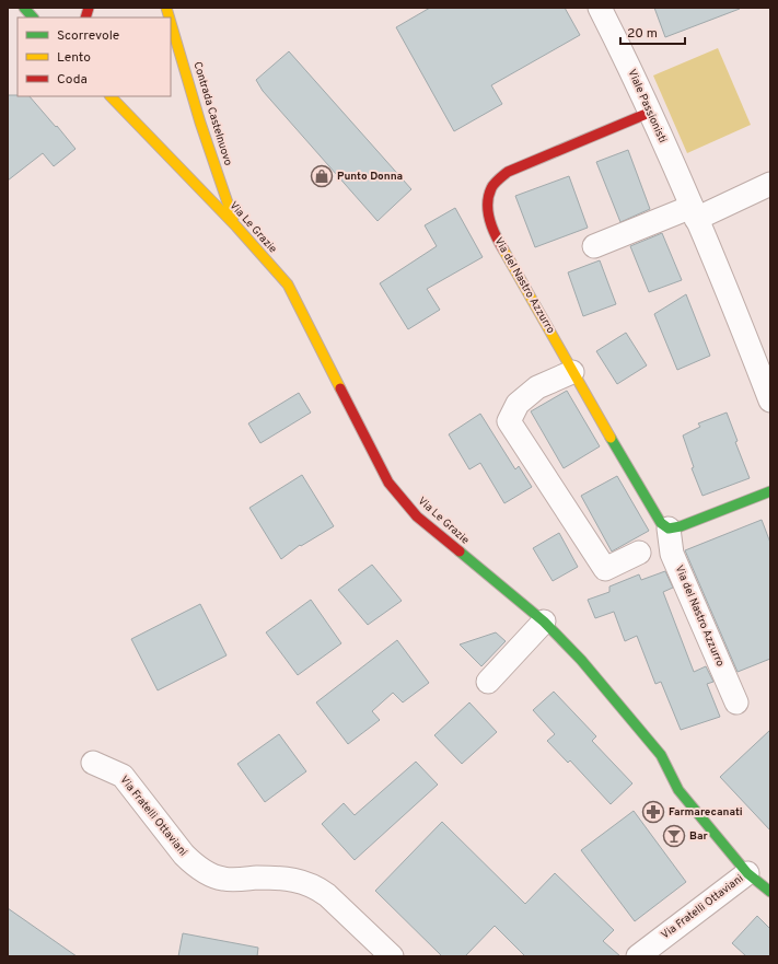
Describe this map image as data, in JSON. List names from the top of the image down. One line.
{"streets":{"main road":["Contrada Castelnuovo","Via Le Grazie","Via del Nastro Azzurro"],"street":["Viale Passionisti","Via Fratelli Ottaviani"]},"crossings":[["Viale Passionisti","Via del Nastro Azzurro"],["Contrada Castelnuovo","Via Le Grazie"],["Via Le Grazie","Via Fratelli Ottaviani"]],"places":{"shop":["Punto Donna"],"pharmacy":["Farmarecanati"],"bar":["Bar"]},"legend":["Scorrevole","Lento","Coda"],"scale_bar":"20 m"}
